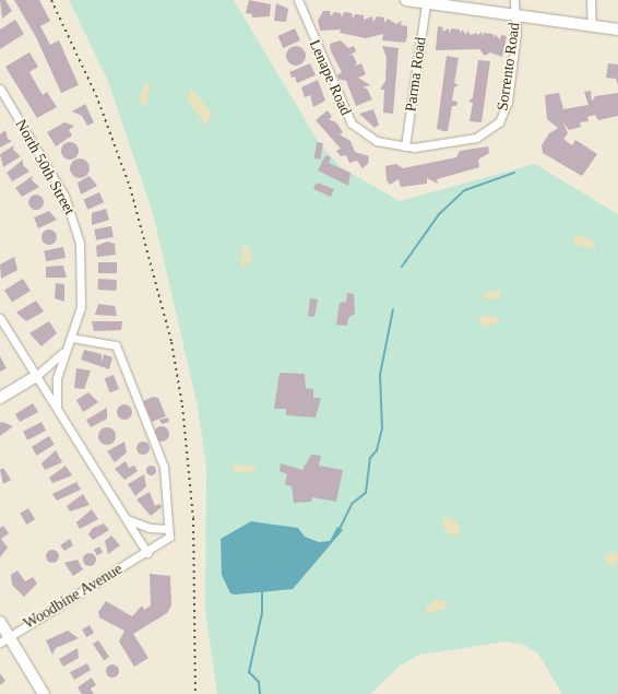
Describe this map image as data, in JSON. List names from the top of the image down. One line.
{"streets":{"street":["Sorrento Road","Parma Road","Lenape Road","North 50th Street","Woodbine Avenue"]},"crossings":[["Sorrento Road","Parma Road"],["Sorrento Road","Lenape Road"],["Parma Road","Lenape Road"],["North 50th Street","Woodbine Avenue"]]}
